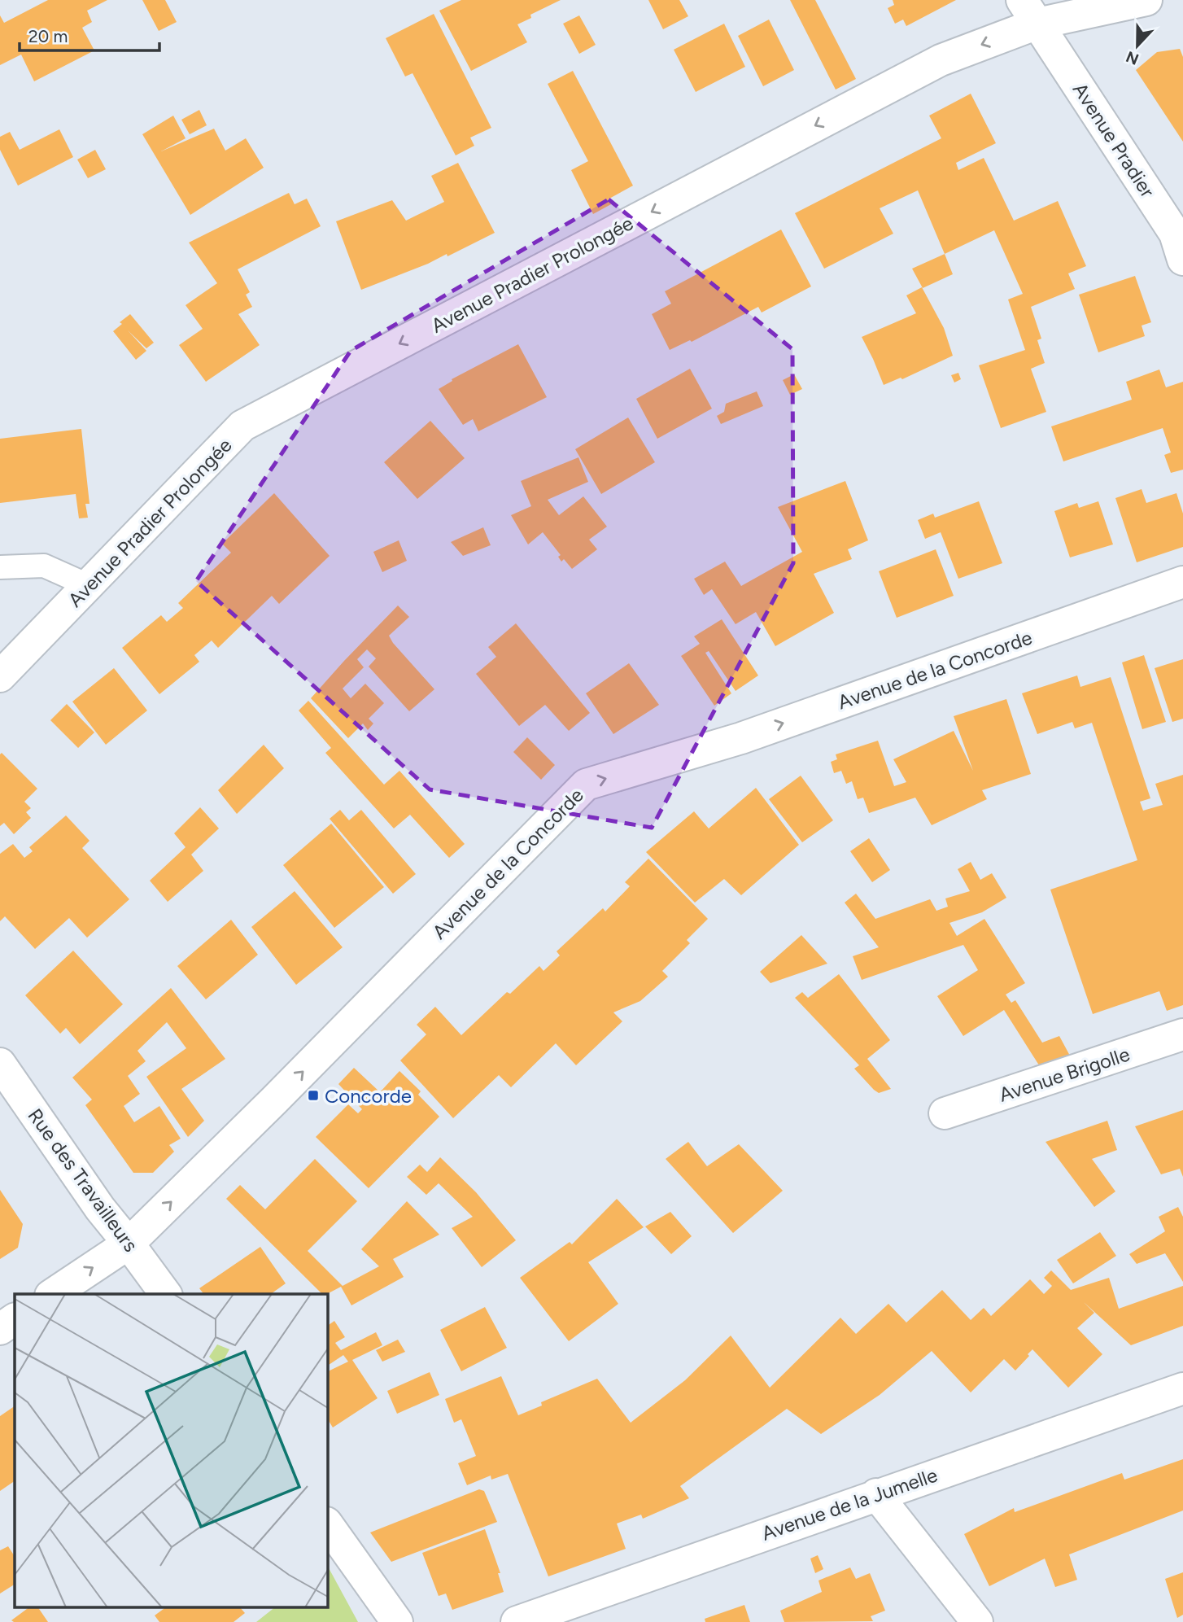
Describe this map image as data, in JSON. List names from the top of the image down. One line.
{"streets":{"street":["Avenue Pradier","Avenue Pradier Prolongée","Avenue de la Concorde","Avenue Brigolle","Rue des Travailleurs","Avenue de la Jumelle"]},"crossings":[["Avenue Pradier","Avenue Pradier Prolongée"],["Avenue de la Concorde","Rue des Travailleurs"]],"one_way":["Avenue Pradier Prolongée","Avenue de la Concorde"],"places":{"transit":["Concorde"]},"scale_bar":"20 m","north":"bottom"}
